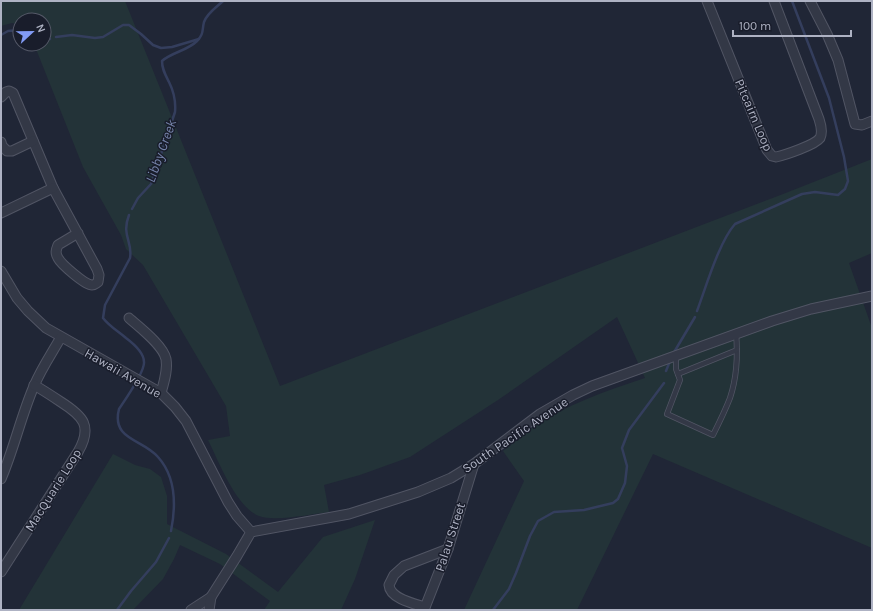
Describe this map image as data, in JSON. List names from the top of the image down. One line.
{"streets":{"street":["Pitcairn Loop","Hawaii Avenue","South Pacific Avenue","MacQuarie Loop","Palau Street"]},"crossings":[["Hawaii Avenue","South Pacific Avenue"],["South Pacific Avenue","Palau Street"]],"water":["Libby Creek"],"scale_bar":"100 m","north":"right"}
